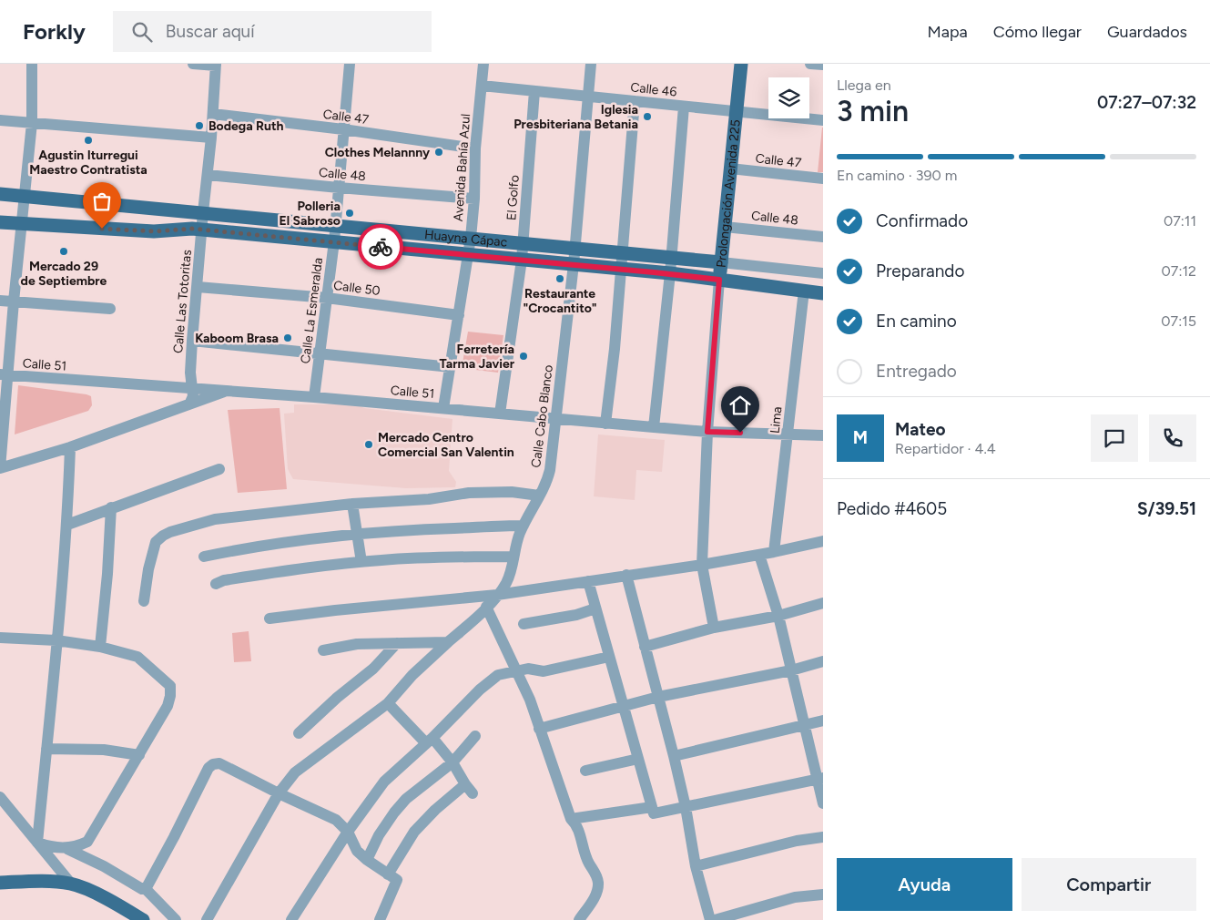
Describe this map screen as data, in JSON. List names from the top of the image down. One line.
{"streets":{"main road":["Prolongación Avenida 225","Huayna Cápac"],"street":["Calle 46","Calle 47","Avenida Bahía Azul","Calle 48","El Golfo","Calle 50","Calle Las Totoritas","Calle La Esmeralda","Calle 51","Calle Cabo Blanco","Lima"]},"crossings":[["Calle 46","Avenida Bahía Azul"],["Calle 46","Prolongación Avenida 225"],["Calle 46","El Golfo"],["Calle 46","Calle Cabo Blanco"],["Calle 47","Avenida Bahía Azul"],["Calle 47","Prolongación Avenida 225"],["Calle 47","Calle Las Totoritas"],["Calle 47","Calle La Esmeralda"],["Avenida Bahía Azul","Calle 48"],["Avenida Bahía Azul","Huayna Cápac"],["Avenida Bahía Azul","Calle 50"],["Avenida Bahía Azul","Calle 51"],["Calle 48","Prolongación Avenida 225"],["Calle 48","Calle Las Totoritas"],["Calle 48","Calle La Esmeralda"],["Prolongación Avenida 225","Huayna Cápac"],["Prolongación Avenida 225","Calle 51"],["El Golfo","Huayna Cápac"],["El Golfo","Calle 51"],["Huayna Cápac","Calle Las Totoritas"],["Huayna Cápac","Calle La Esmeralda"],["Huayna Cápac","Calle Cabo Blanco"],["Huayna Cápac","Lima"],["Calle 50","Calle Las Totoritas"],["Calle 50","Calle La Esmeralda"],["Calle Las Totoritas","Calle 51"],["Calle La Esmeralda","Calle 51"],["Calle 51","Calle Cabo Blanco"],["Calle 51","Lima"]],"places":["Iglesia Presbiteriana Betania","Bodega Ruth","Agustin Iturregui Maestro Contratista","Clothes Melannny","Polleria El Sabroso","Mercado 29 de Septiembre","Restaurante \"Crocantito\"","Kaboom Brasa","Ferretería Tarma Javier","Mercado Centro Comercial San Valentin"],"page":{"header":"Forkly","search":"Buscar aquí","nav":["Mapa","Cómo llegar","Guardados"],"heading":["3 min","Llega en","07:27–07:32"],"panel":["Mateo","Repartidor · 4.4","Pedido #4605","S/39.51"],"bar":"En camino · 390 m","list":[["Confirmado","07:11"],["Preparando","07:12"],["En camino","07:15"],"Entregado"],"round":"M","buttons":["Ayuda","Compartir"]}}
